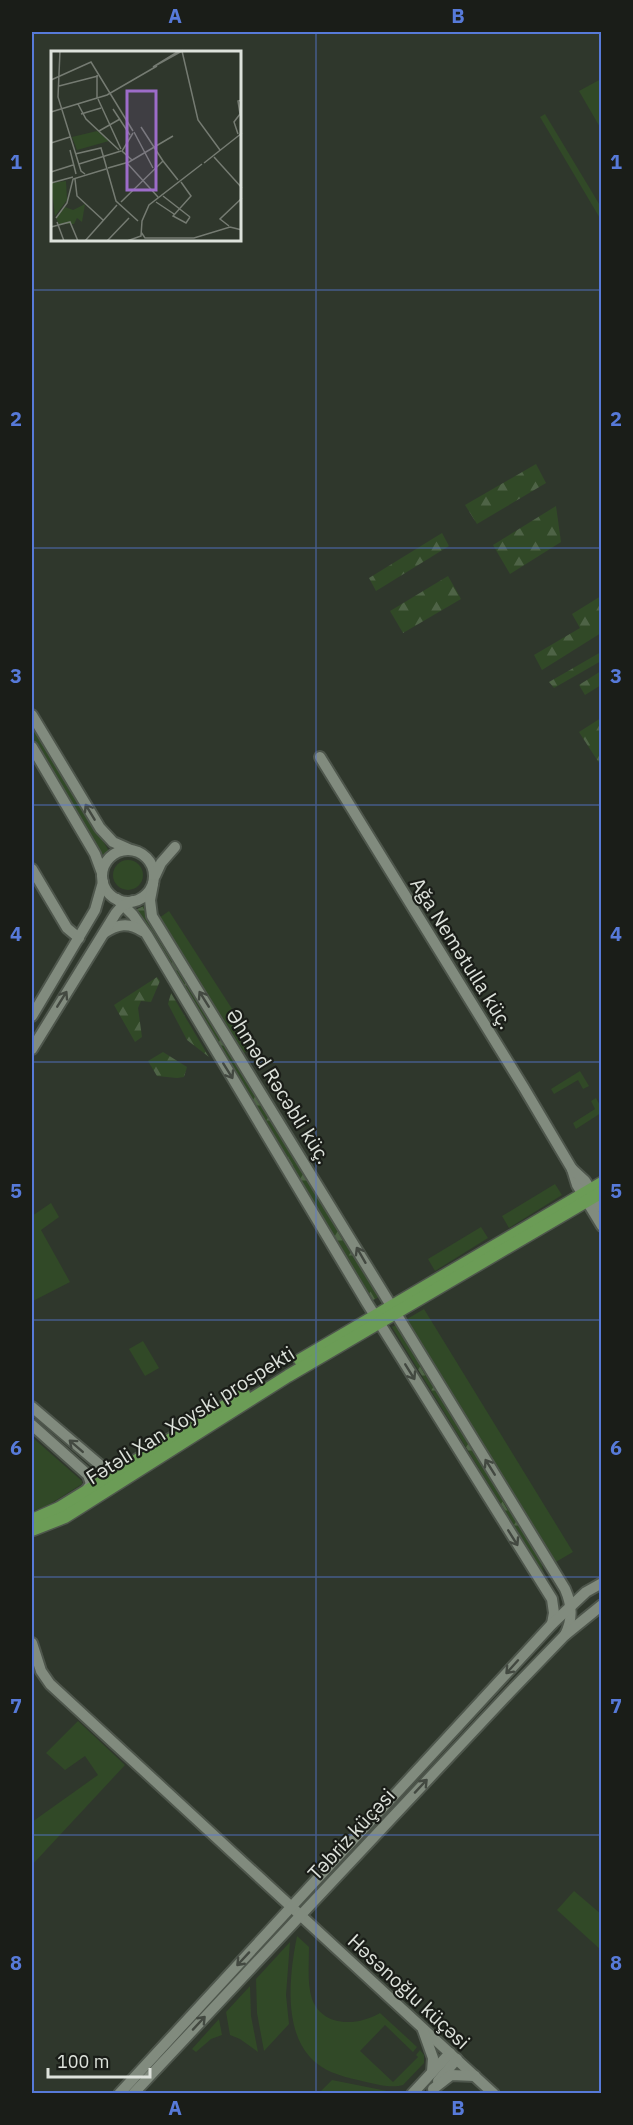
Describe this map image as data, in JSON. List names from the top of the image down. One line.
{"streets":{"main road":["Ağa Nemətulla küç.","Əhməd Rəcəbli küç.","Fətəli Xan Xoyski prospekti","Təbriz küçəsi","Həsənoğlu küçəsi"]},"crossings":[["Əhməd Rəcəbli küç.","Fətəli Xan Xoyski prospekti"],["Əhməd Rəcəbli küç.","Təbriz küçəsi"],["Təbriz küçəsi","Həsənoğlu küçəsi"]],"scale_bar":"100 m","grid":{"columns":["A","B"],"rows":["1","2","3","4","5","6","7","8"]}}
